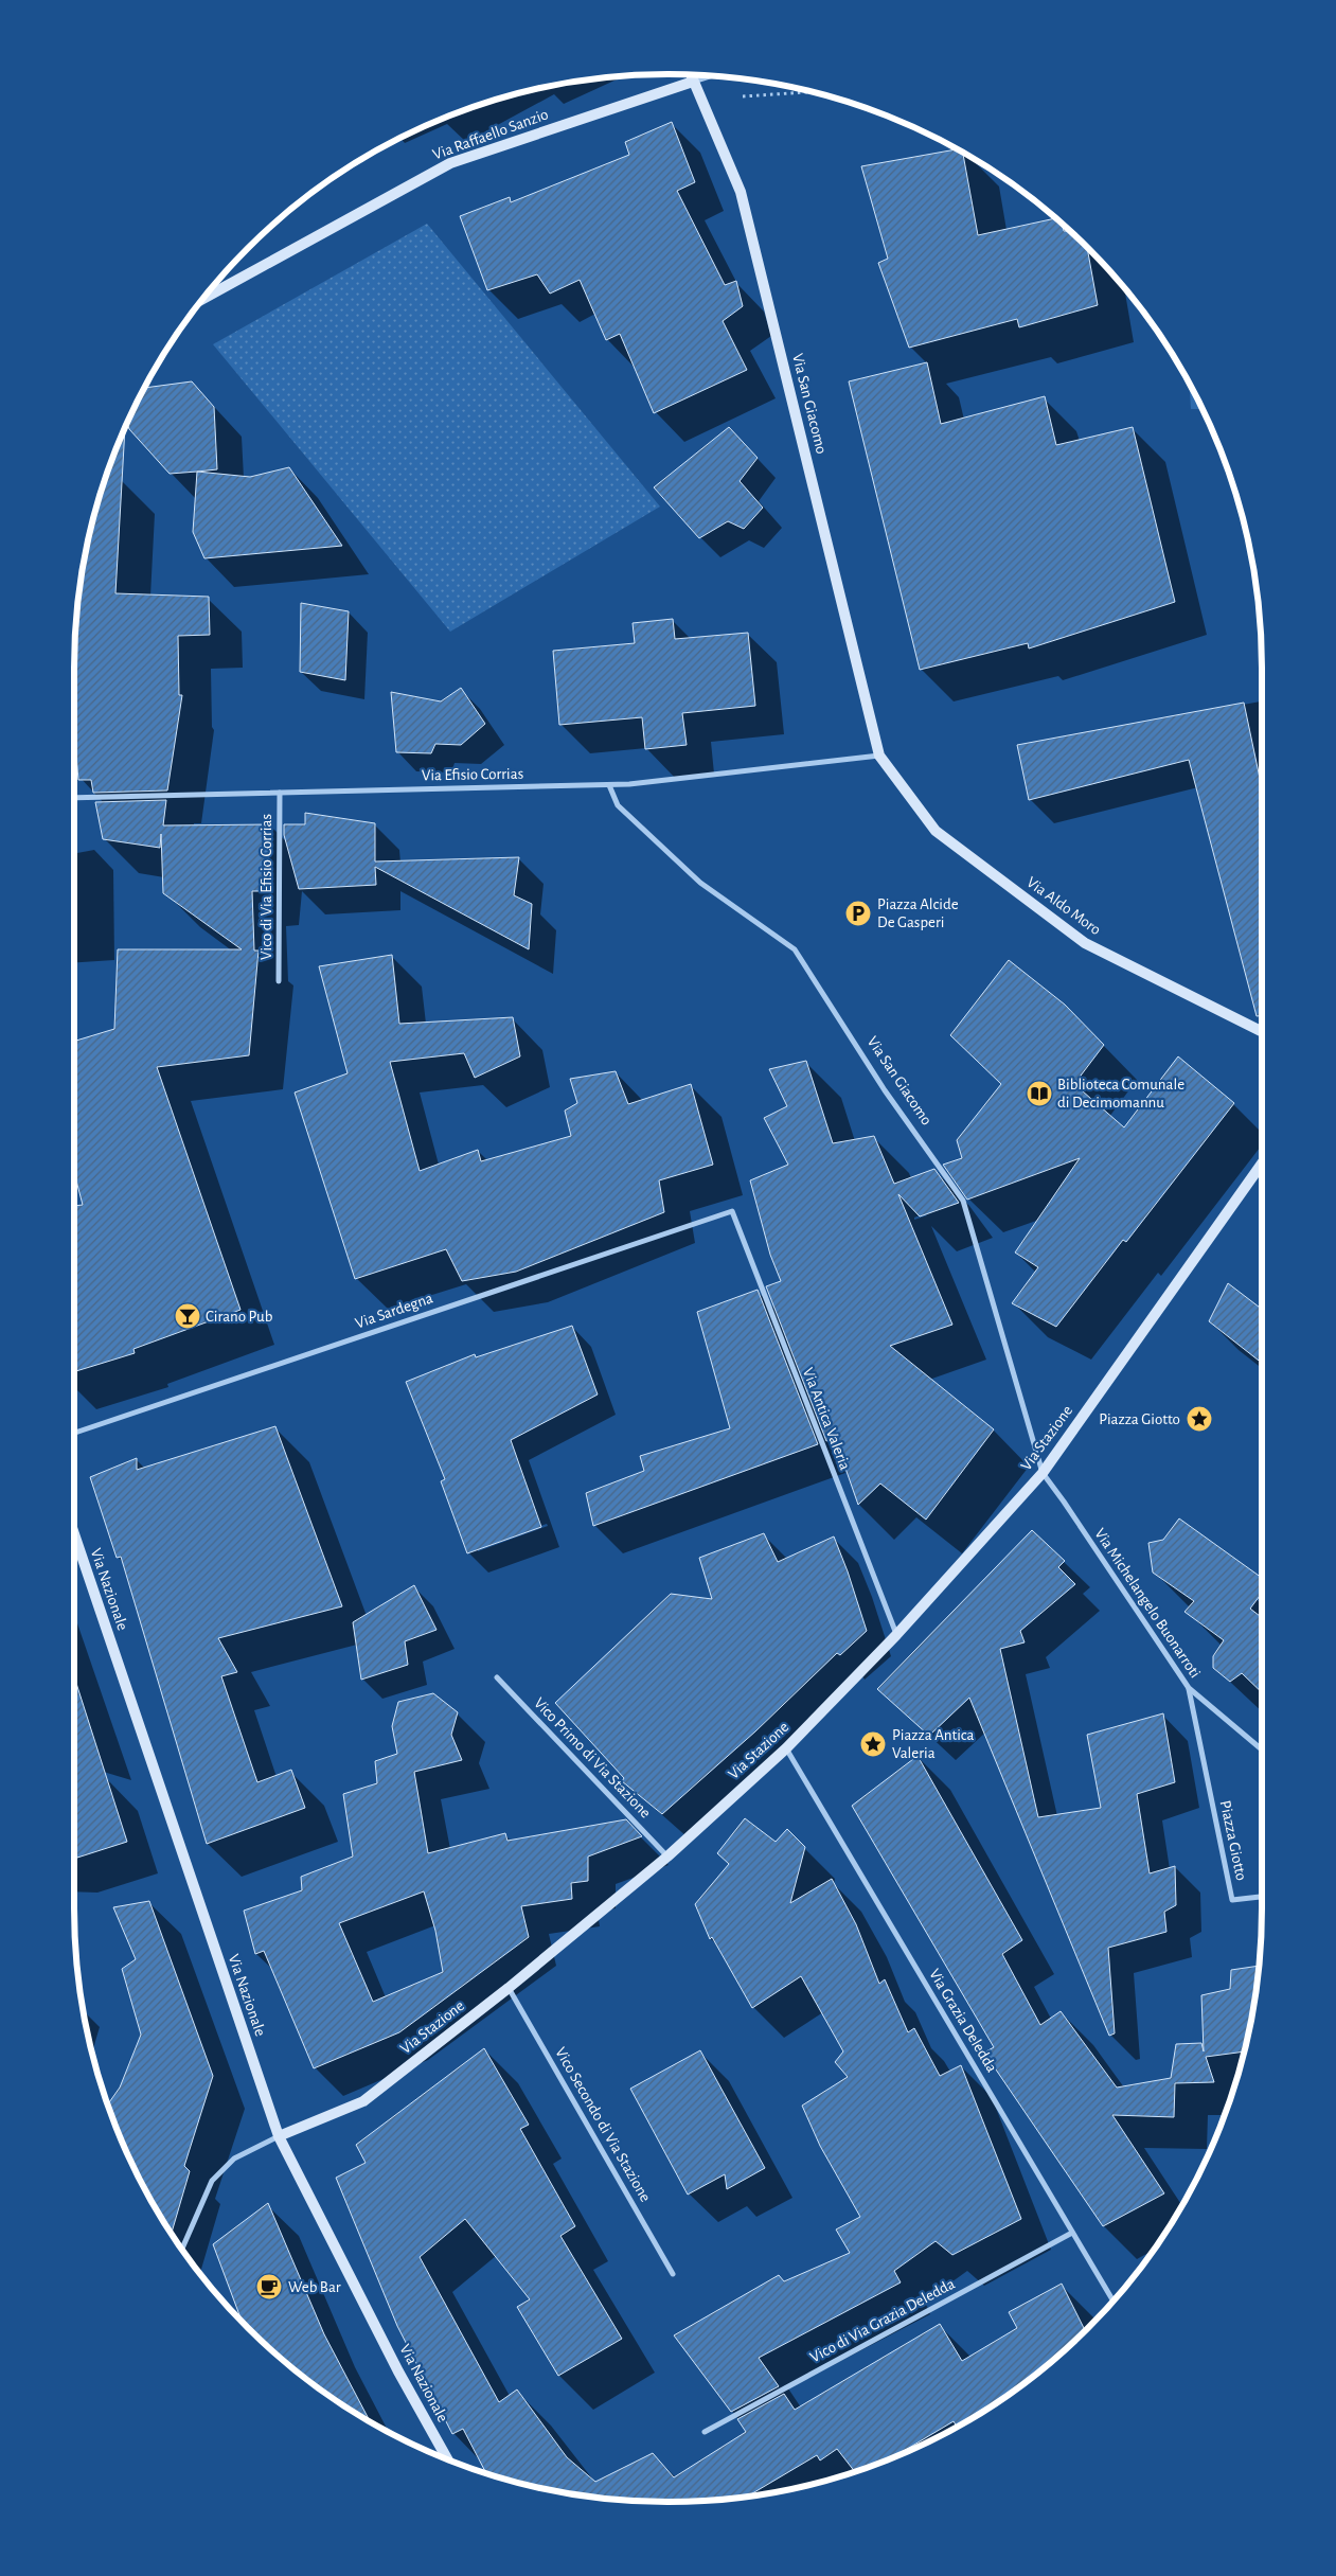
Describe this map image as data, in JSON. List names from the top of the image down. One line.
{"streets":{"main road":["Via Raffaello Sanzio","Via San Giacomo","Via Aldo Moro","Via Stazione","Via Nazionale"],"street":["Via Efisio Corrias","Vico di Via Efisio Corrias","Via Sardegna","Via Antica Valeria","Via Michelangelo Buonarroti","Vico Primo di Via Stazione","Piazza Giotto","Via Grazia Deledda","Vico Secondo di Via Stazione","Vico di Via Grazia Deledda"]},"crossings":[["Via Raffaello Sanzio","Via San Giacomo"],["Via San Giacomo","Via Efisio Corrias"],["Via San Giacomo","Via Aldo Moro"],["Via San Giacomo","Via Stazione"],["Via San Giacomo","Via Michelangelo Buonarroti"],["Via Efisio Corrias","Vico di Via Efisio Corrias"],["Via Efisio Corrias","Via Aldo Moro"],["Via Sardegna","Via Antica Valeria"],["Via Antica Valeria","Via Stazione"],["Via Stazione","Via Nazionale"],["Via Stazione","Via Michelangelo Buonarroti"],["Via Stazione","Vico Primo di Via Stazione"],["Via Stazione","Via Grazia Deledda"],["Via Stazione","Vico Secondo di Via Stazione"],["Via Michelangelo Buonarroti","Piazza Giotto"],["Via Grazia Deledda","Vico di Via Grazia Deledda"]],"places":{"parking":["Piazza Alcide De Gasperi"],"library":["Biblioteca Comunale di Decimomannu"],"bar":["Cirano Pub"],"place":["Piazza Giotto","Piazza Antica Valeria"],"cafe":["Web Bar"]}}
